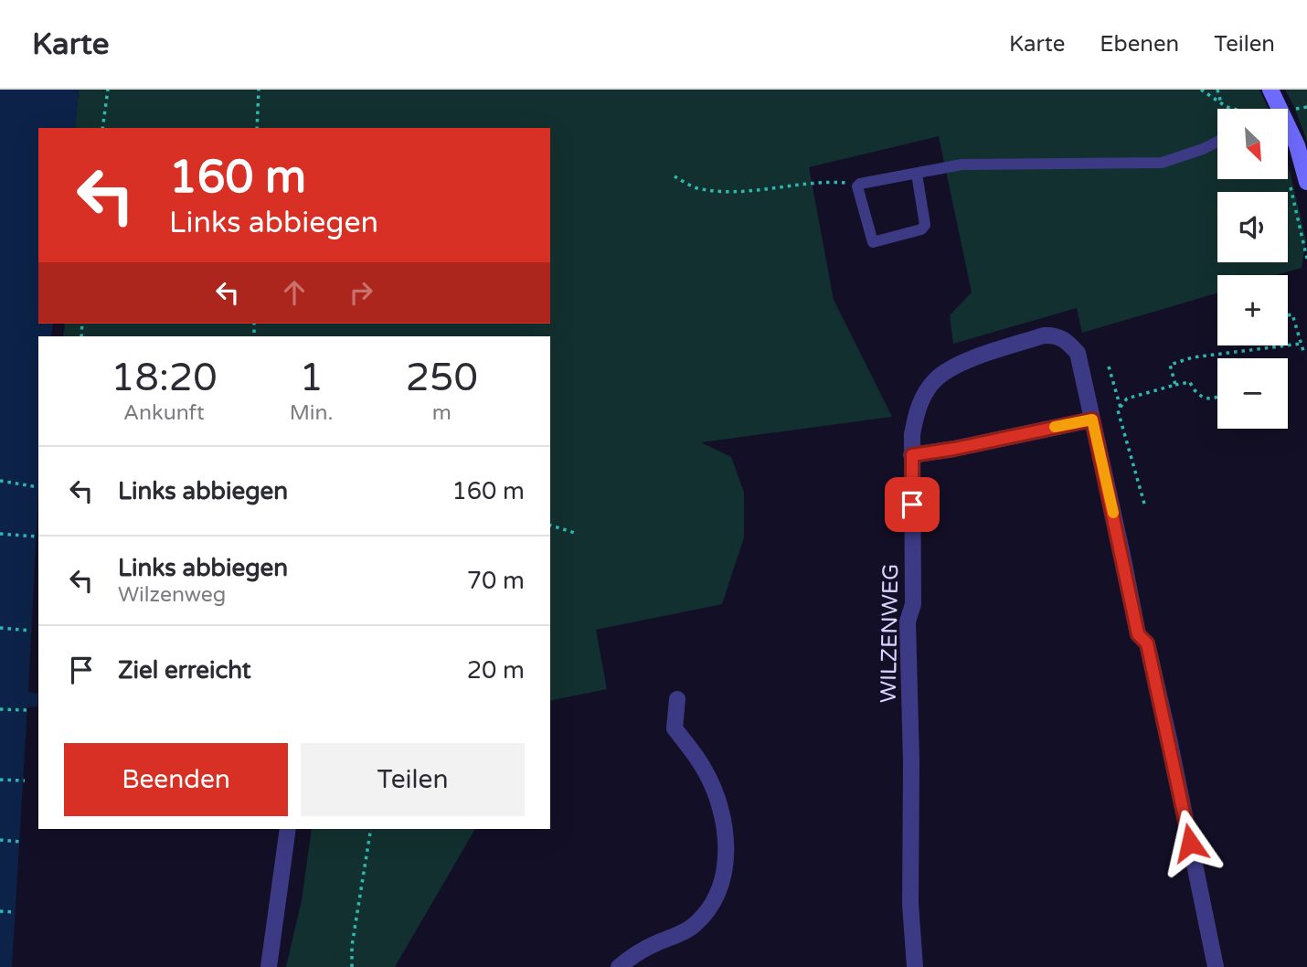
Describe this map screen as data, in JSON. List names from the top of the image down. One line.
{"streets":{"street":["WILZENWEG"]},"north":"bottom right","page":{"header":"Karte","nav":["Karte","Ebenen","Teilen"],"map_buttons":["+","−"],"turn":["160 m","Links abbiegen"],"eta":["18:20","Ankunft","1","Min.","250","m"],"list":[{"name":"Links abbiegen","value":"160 m"},{"name":"Links abbiegen","note":"Wilzenweg","value":"70 m"},{"name":"Ziel erreicht","value":"20 m"}],"buttons":["Beenden","Teilen"]}}
